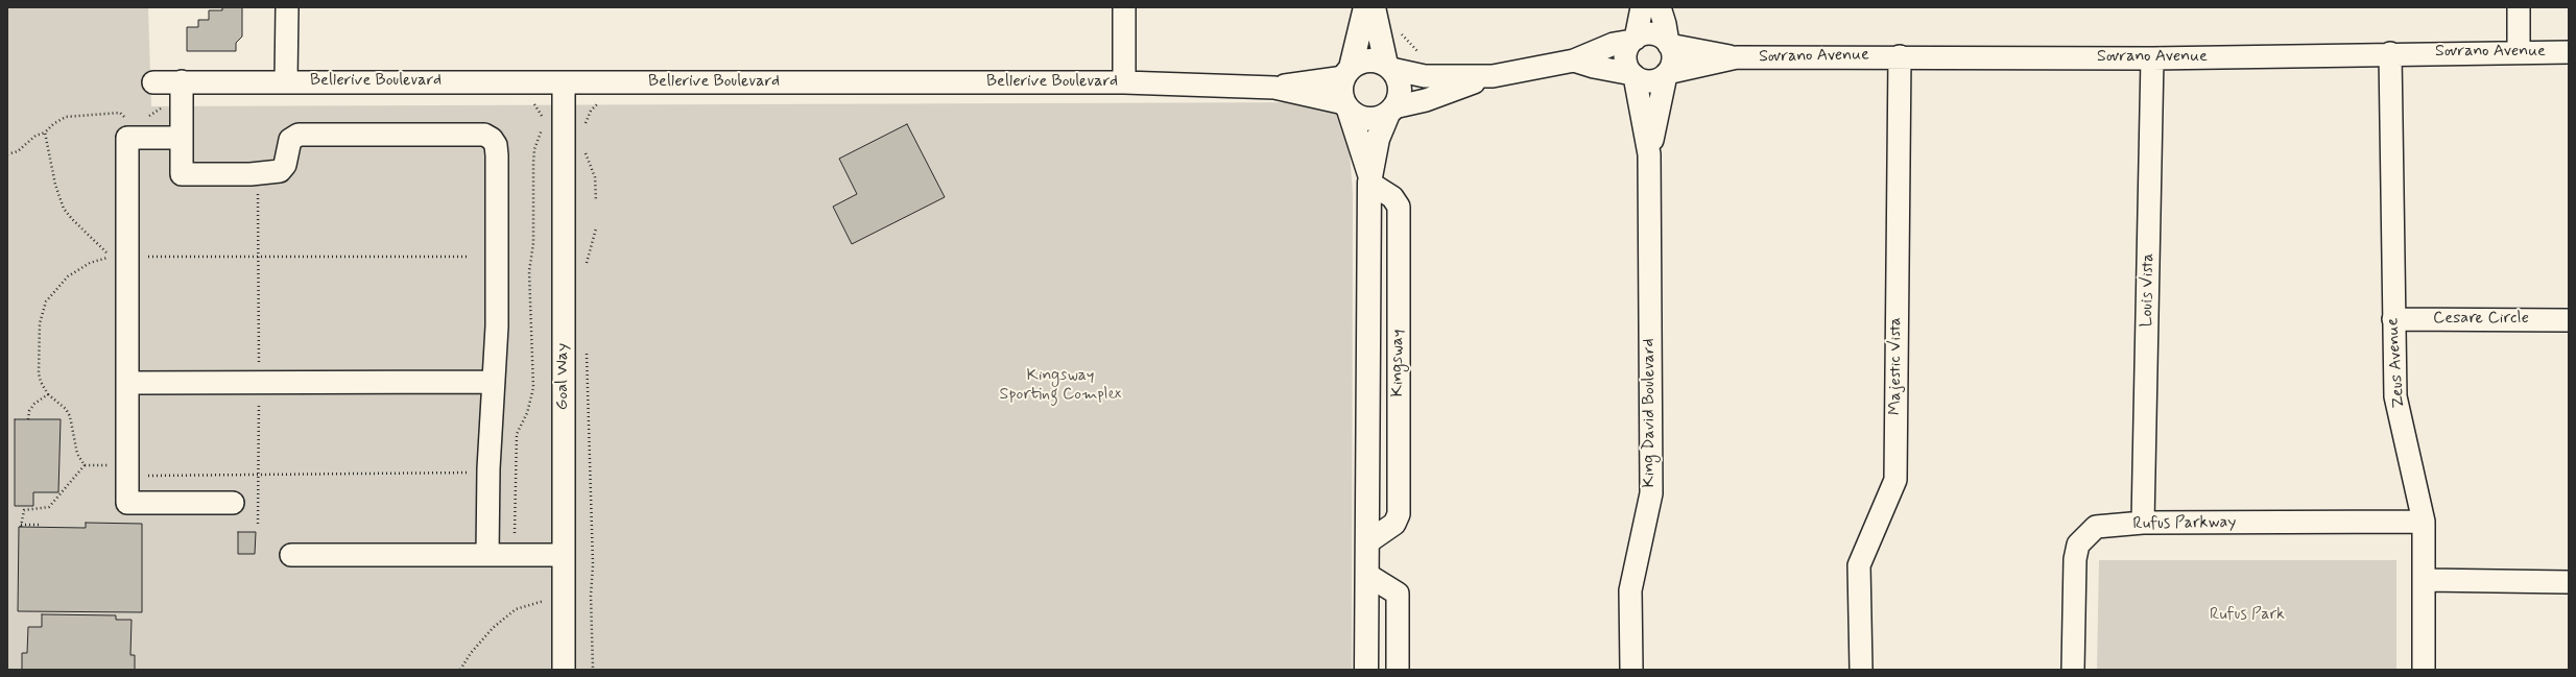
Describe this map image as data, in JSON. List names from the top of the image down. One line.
{"streets":{"main road":["Kingsway"],"street":["Sovrano Avenue","Bellerive Boulevard","Louis Vista","Cesare Circle","Zeus Avenue","Majestic Vista","Goal Way","King David Boulevard","Rufus Parkway"]},"crossings":[["Sovrano Avenue","Louis Vista"],["Sovrano Avenue","Zeus Avenue"],["Sovrano Avenue","Majestic Vista"],["Sovrano Avenue","King David Boulevard"],["Bellerive Boulevard","Kingsway"],["Bellerive Boulevard","Goal Way"],["Louis Vista","Rufus Parkway"],["Cesare Circle","Zeus Avenue"],["Zeus Avenue","Rufus Parkway"]],"parks":["Kingsway Sporting Complex","Rufus Park"]}
